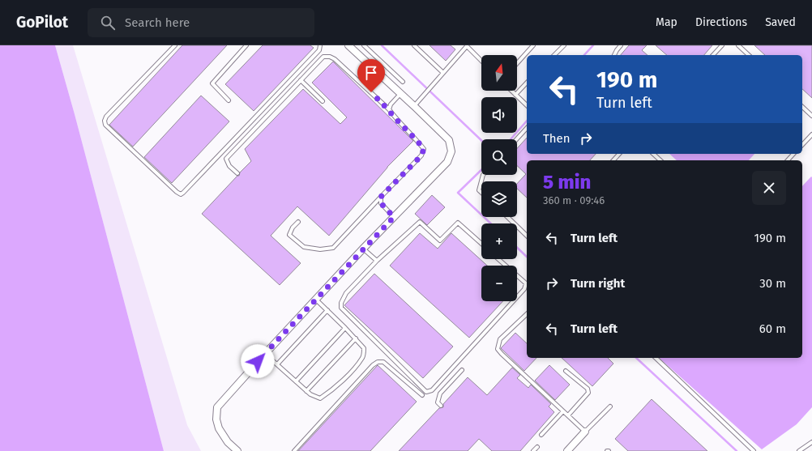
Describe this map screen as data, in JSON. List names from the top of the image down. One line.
{"north":"top","page":{"header":"GoPilot","search":"Search here","nav":["Map","Directions","Saved"],"map_buttons":["+","−"],"turn":["190 m","Turn left"],"then":"Then","heading":["5 min","360 m · 09:46"],"list":[{"name":"Turn left","value":"190 m"},{"name":"Turn right","value":"30 m"},{"name":"Turn left","value":"60 m"}]}}
